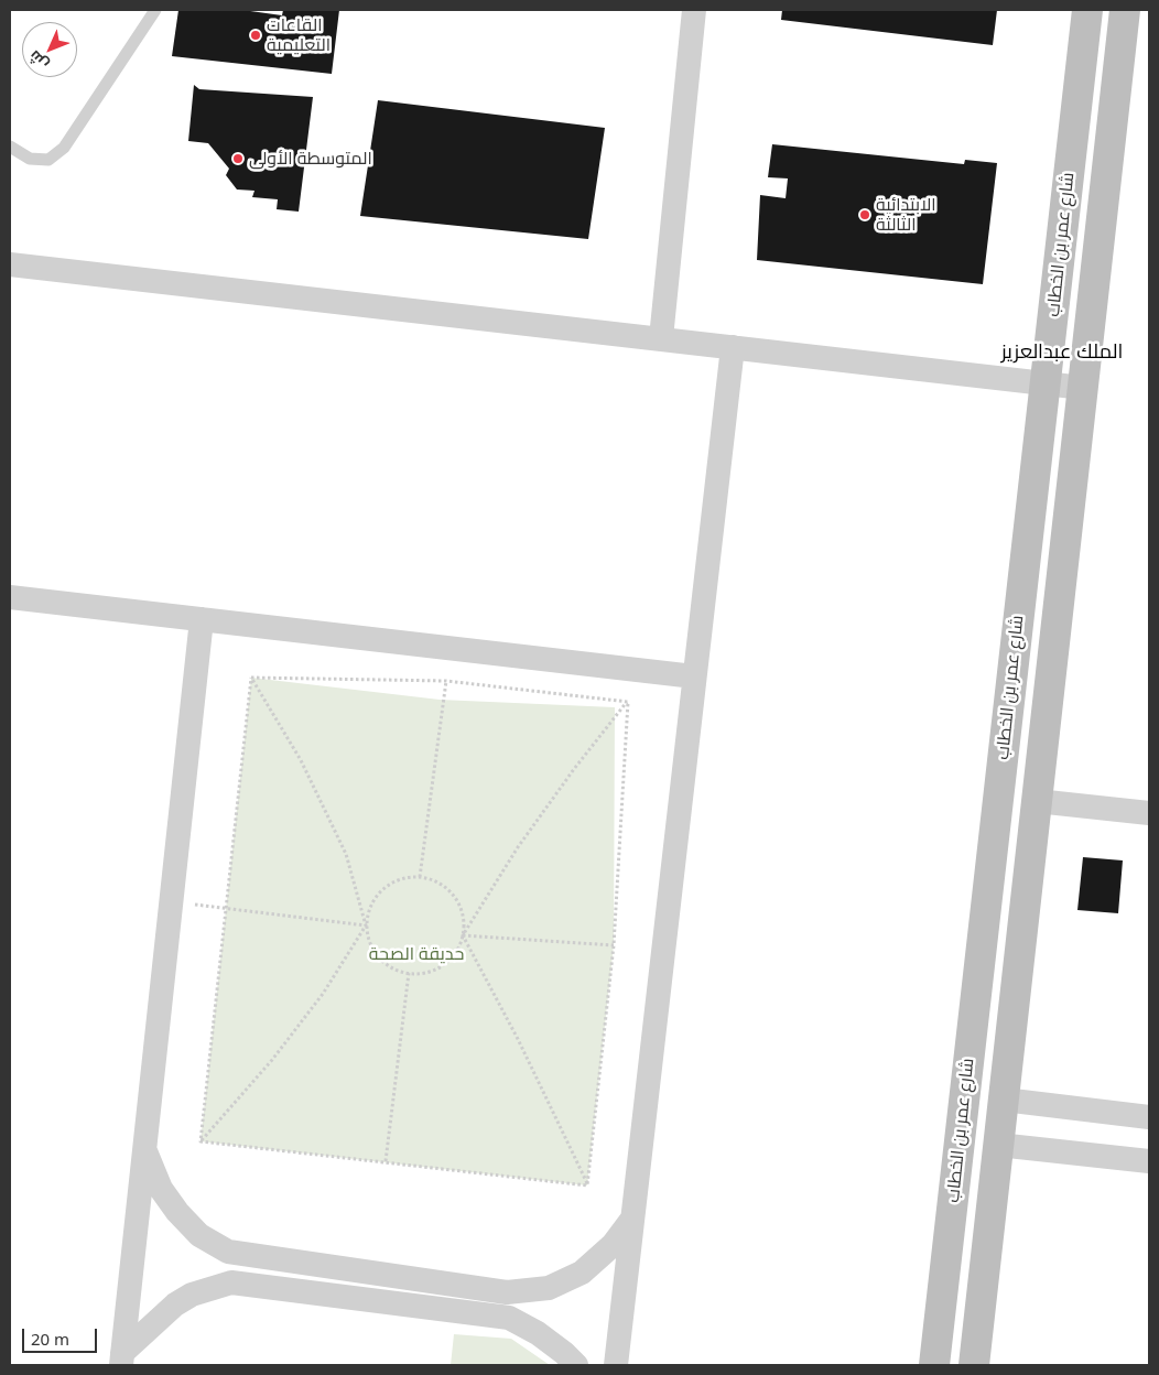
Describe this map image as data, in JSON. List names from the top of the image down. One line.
{"streets":{"street":["شارع عمر بن الخطاب"]},"districts":["الملك عبدالعزيز"],"parks":["حديقة الصحة"],"places":["القاعات التعليمية","المتوسطة الأولى","الابتدائية الثالثة"],"scale_bar":"20 m","north":"bottom left"}
